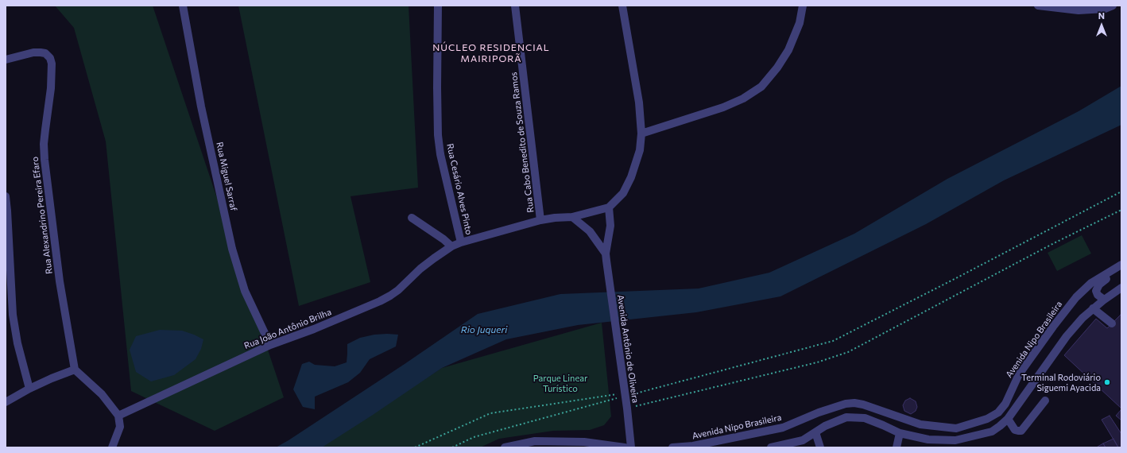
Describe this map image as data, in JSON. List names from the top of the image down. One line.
{"streets":{"street":["Rua Cabo Benedito de Souza Ramos","Rua Miguel Sarraf","Rua Cesário Alves Pinto","Rua Alexandrino Pereira Efaro","Rua João Antônio Brilha","Avenida Nipo Brasileira","Avenida Antônio de Oliveira"]},"crossings":[["Rua Cabo Benedito de Souza Ramos","Rua João Antônio Brilha"],["Rua Miguel Sarraf","Rua João Antônio Brilha"],["Rua Cesário Alves Pinto","Rua João Antônio Brilha"],["Rua João Antônio Brilha","Avenida Antônio de Oliveira"]],"districts":["NÚCLEO RESIDENCIAL MAIRIPORÃ"],"water":["Rio Juqueri"],"parks":["Parque Linear Turístico"],"places":["Terminal Rodoviário Siguemi Ayacida"],"north":"top"}
